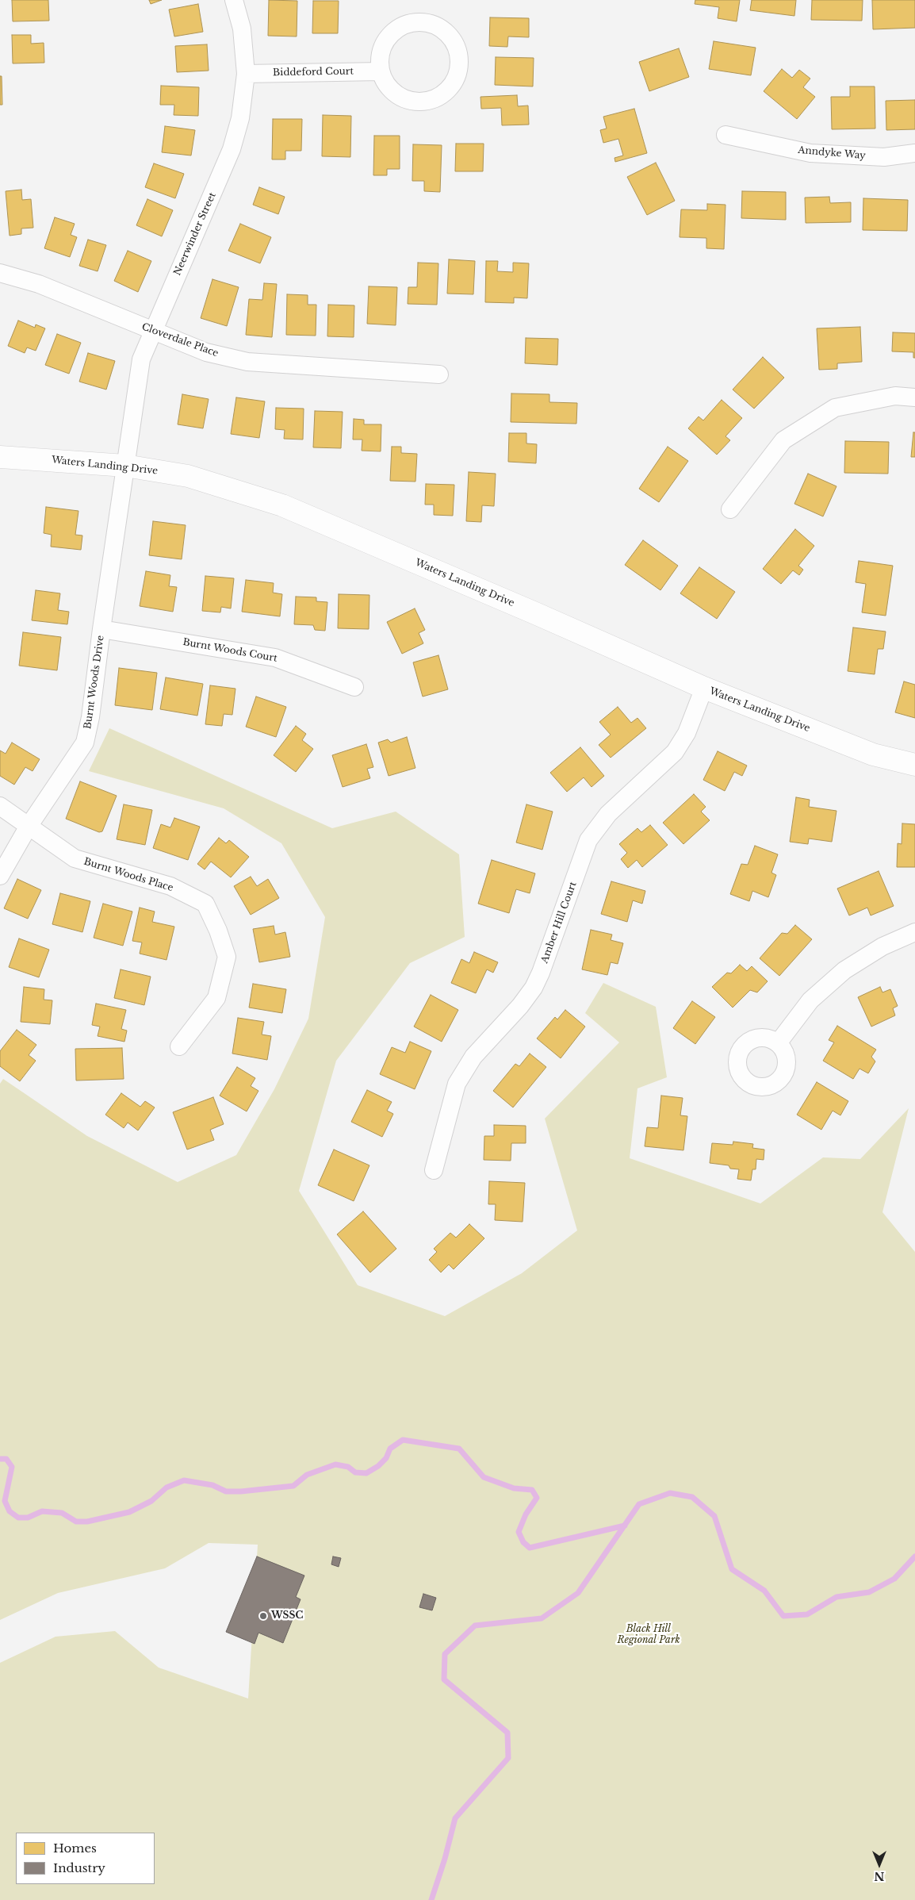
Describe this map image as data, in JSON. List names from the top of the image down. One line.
{"streets":{"street":["Biddeford Court","Anndyke Way","Neerwinder Street","Cloverdale Place","Waters Landing Drive","Burnt Woods Court","Burnt Woods Drive","Burnt Woods Place","Amber Hill Court"]},"crossings":[["Biddeford Court","Neerwinder Street"],["Neerwinder Street","Cloverdale Place"],["Neerwinder Street","Waters Landing Drive"],["Neerwinder Street","Burnt Woods Drive"],["Waters Landing Drive","Burnt Woods Drive"],["Waters Landing Drive","Amber Hill Court"],["Burnt Woods Court","Burnt Woods Drive"],["Burnt Woods Drive","Burnt Woods Place"]],"parks":["Black Hill Regional Park"],"places":["WSSC"],"legend":["Homes","Industry"],"north":"bottom"}
